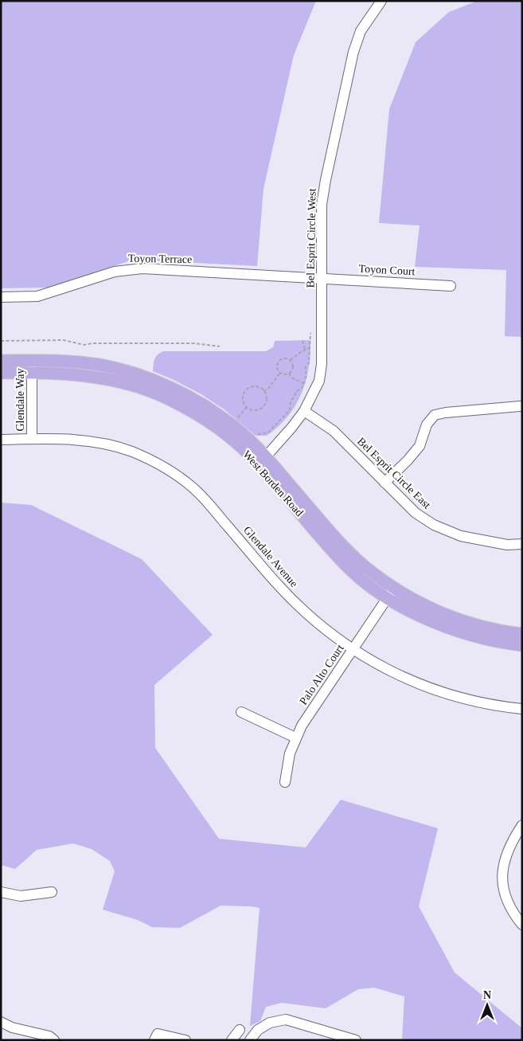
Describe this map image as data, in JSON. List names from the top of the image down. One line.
{"streets":{"main road":["West Borden Road"],"street":["Bel Esprit Circle West","Toyon Terrace","Toyon Court","Glendale Way","Bel Esprit Circle East","Glendale Avenue","Palo Alto Court"]},"crossings":[["Bel Esprit Circle West","Toyon Terrace"],["Bel Esprit Circle West","Toyon Court"],["Bel Esprit Circle West","Bel Esprit Circle East"],["Bel Esprit Circle West","West Borden Road"],["Toyon Terrace","Toyon Court"],["Glendale Way","West Borden Road"],["Glendale Way","Glendale Avenue"],["West Borden Road","Palo Alto Court"],["Glendale Avenue","Palo Alto Court"]],"north":"top"}
